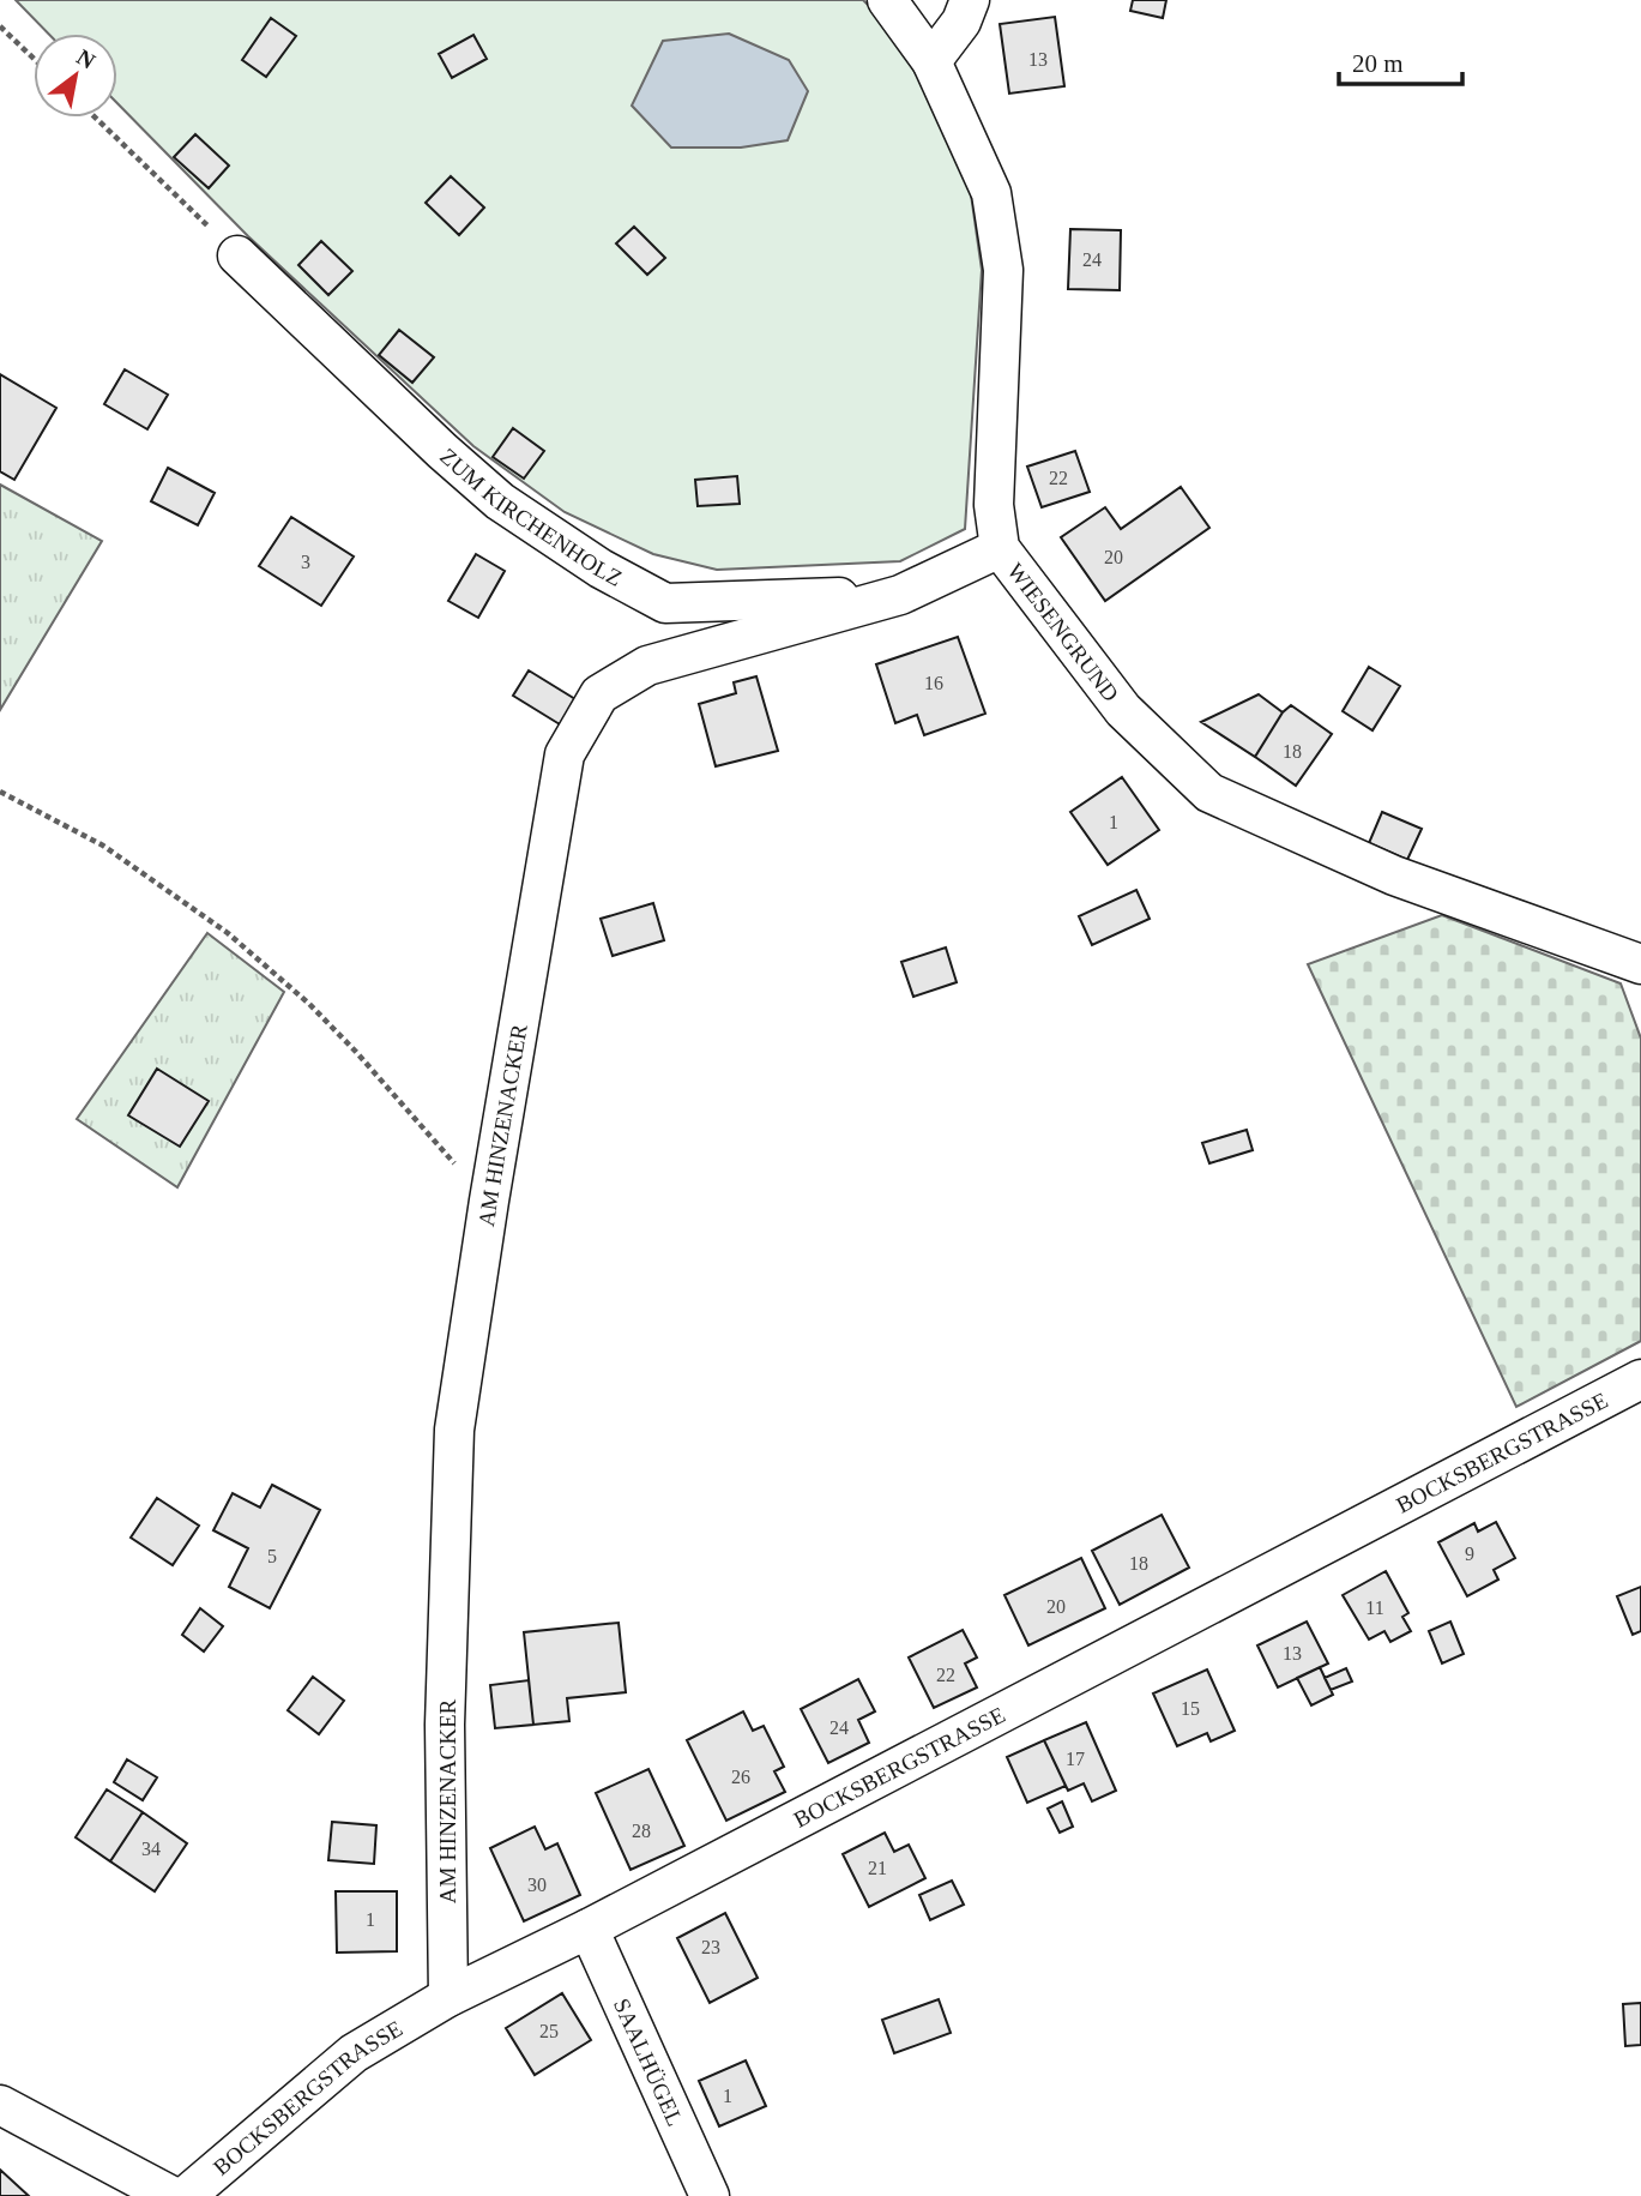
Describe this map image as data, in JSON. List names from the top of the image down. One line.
{"streets":{"street":["ZUM KIRCHENHOLZ","WIESENGRUND","AM HINZENACKER","BOCKSBERGSTRASSE","SAALHÜGEL"]},"crossings":[["ZUM KIRCHENHOLZ","AM HINZENACKER"],["WIESENGRUND","AM HINZENACKER"],["AM HINZENACKER","BOCKSBERGSTRASSE"],["BOCKSBERGSTRASSE","SAALHÜGEL"]],"house_numbers":["13","24","22","20","3","16","18","1","9","5","18","20","11","13","22","15","24","17","26","28","34","21","30","1","23","25","1"],"scale_bar":"20 m","north":"top right"}
